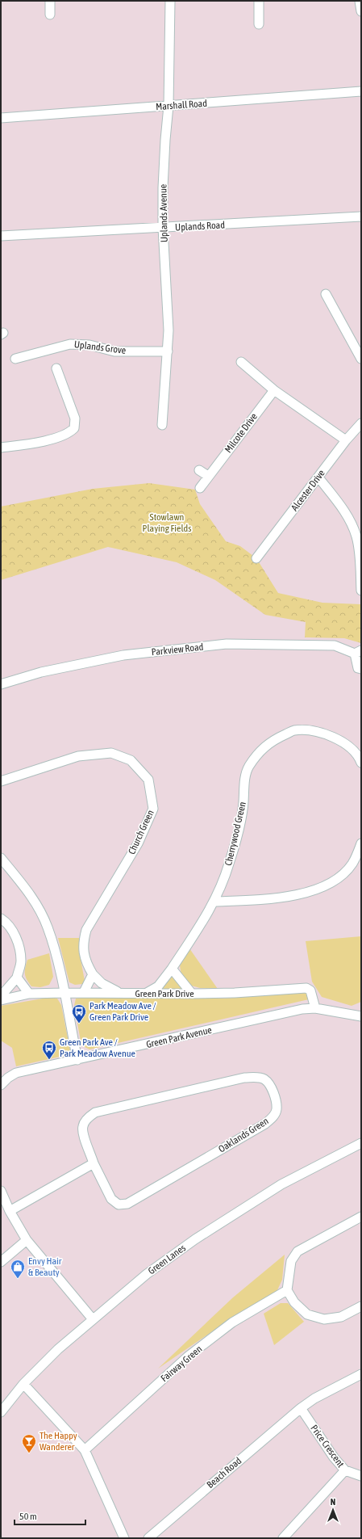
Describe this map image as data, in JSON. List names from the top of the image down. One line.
{"streets":{"street":["Marshall Road","Uplands Avenue","Uplands Road","Uplands Grove","Milcote Drive","Alcester Drive","Parkview Road","Church Green","Cherrywood Green","Green Park Drive","Green Park Avenue","Oaklands Green","Green Lanes","Fairway Green","Price Crescent","Beach Road"]},"crossings":[["Marshall Road","Uplands Avenue"],["Uplands Avenue","Uplands Road"],["Uplands Avenue","Uplands Grove"],["Church Green","Green Park Drive"],["Cherrywood Green","Green Park Drive"],["Green Park Drive","Green Park Avenue"],["Price Crescent","Beach Road"]],"parks":["Stowlawn Playing Fields"],"places":{"bus stop":["Park Meadow Ave / Green Park Drive","Green Park Ave / Park Meadow Avenue"],"shop":["Envy Hair & Beauty"],"bar":["The Happy Wanderer"]},"scale_bar":"50 m","north":"top"}
